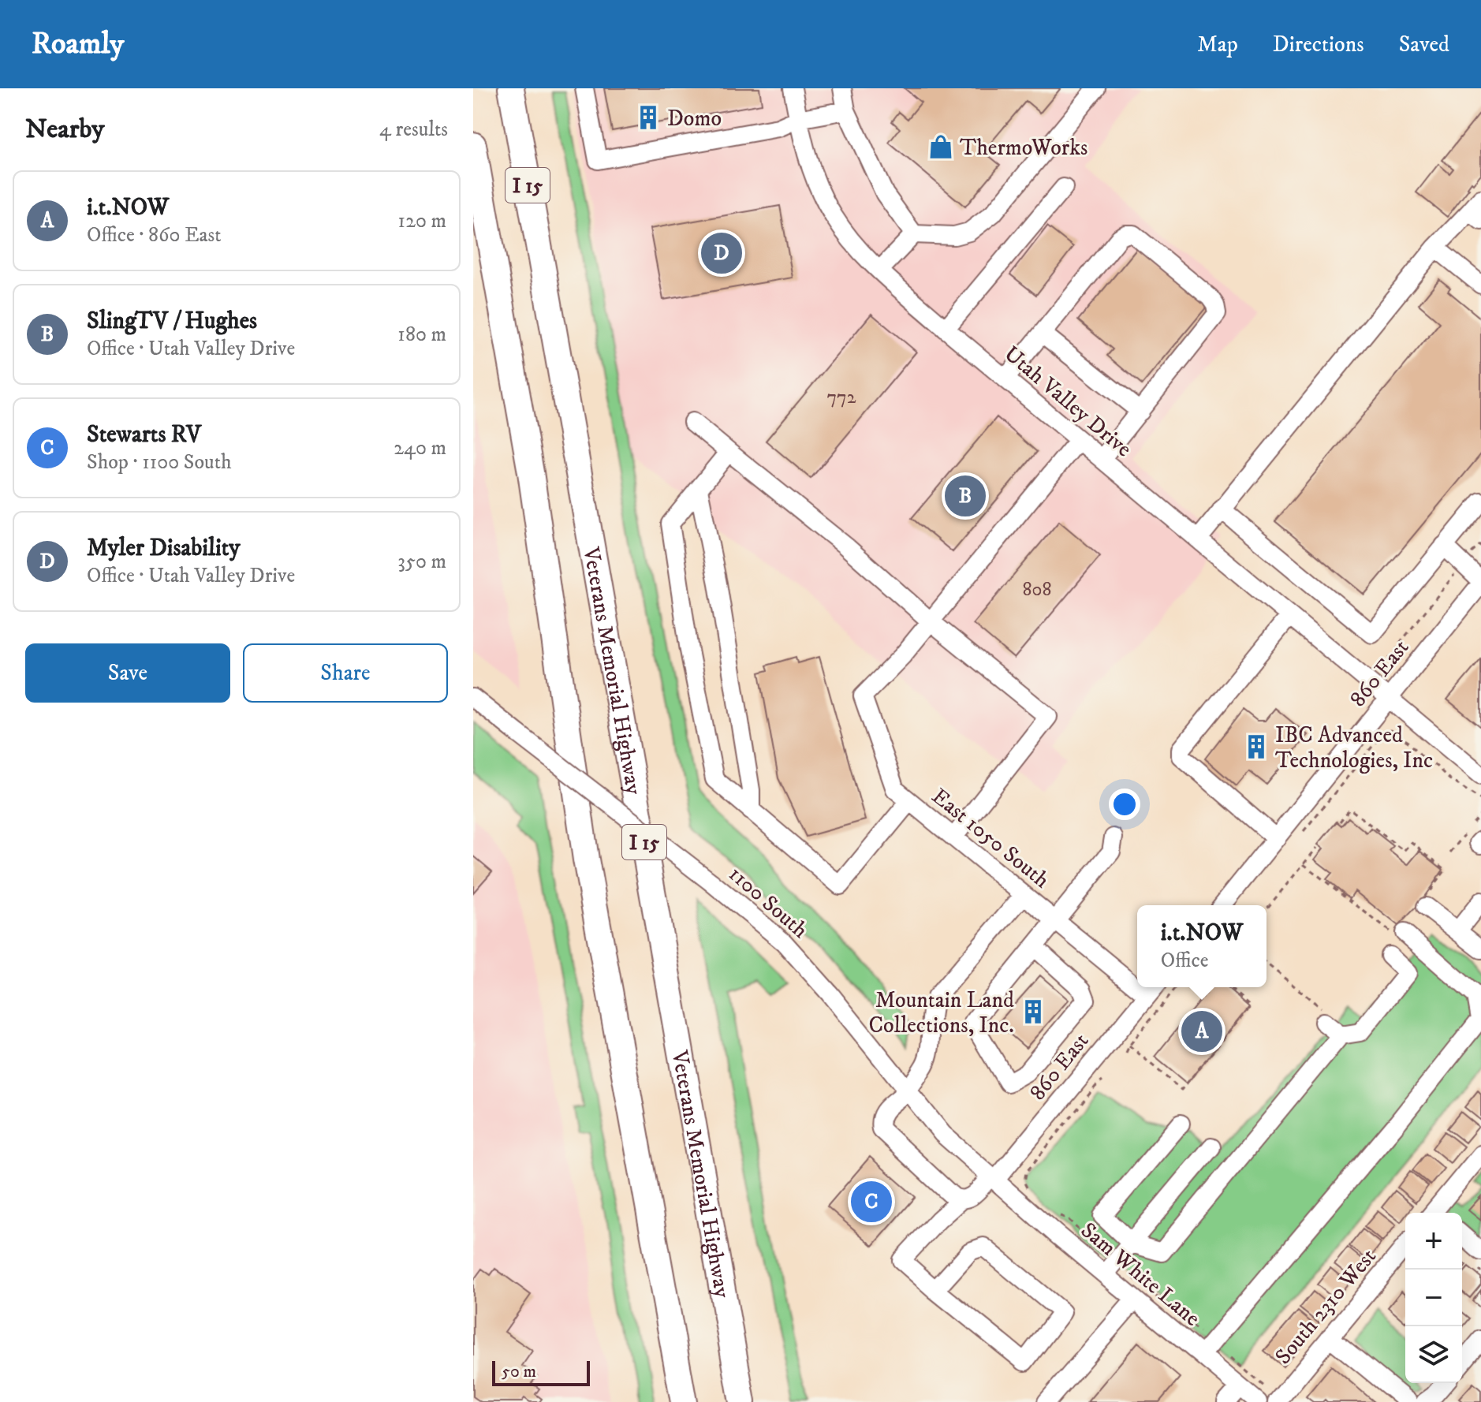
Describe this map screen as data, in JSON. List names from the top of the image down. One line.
{"streets":{"highway":["I 15","Veterans Memorial Highway"],"street":["Utah Valley Drive","860 East","East 1050 South","1100 South","Sam White Lane","South 2310 West"]},"crossings":[["Utah Valley Drive","860 East"],["860 East","1100 South"],["860 East","Sam White Lane"],["1100 South","Sam White Lane"],["Sam White Lane","South 2310 West"]],"places":{"building":["Domo","IBC Advanced Technologies, Inc","Mountain Land Collections, Inc."],"shop":["ThermoWorks"]},"house_numbers":["772","808"],"scale_bar":"50 m","page":{"header":"Roamly","nav":["Map","Directions","Saved"],"heading":["Nearby","4 results"],"list":[{"mark":"A","name":"i.t.NOW","note":"Office · 860 East","value":"120 m"},{"mark":"B","name":"SlingTV / Hughes","note":"Office · Utah Valley Drive","value":"180 m"},{"mark":"C","name":"Stewarts RV","note":"Shop · 1100 South","value":"240 m"},{"mark":"D","name":"Myler Disability","note":"Office · Utah Valley Drive","value":"350 m"}],"pins":["D","B","A","C"],"buttons":["Save","Share"],"popup":["i.t.NOW","Office"],"map_buttons":["+","−"],"scale":"50 m"}}
